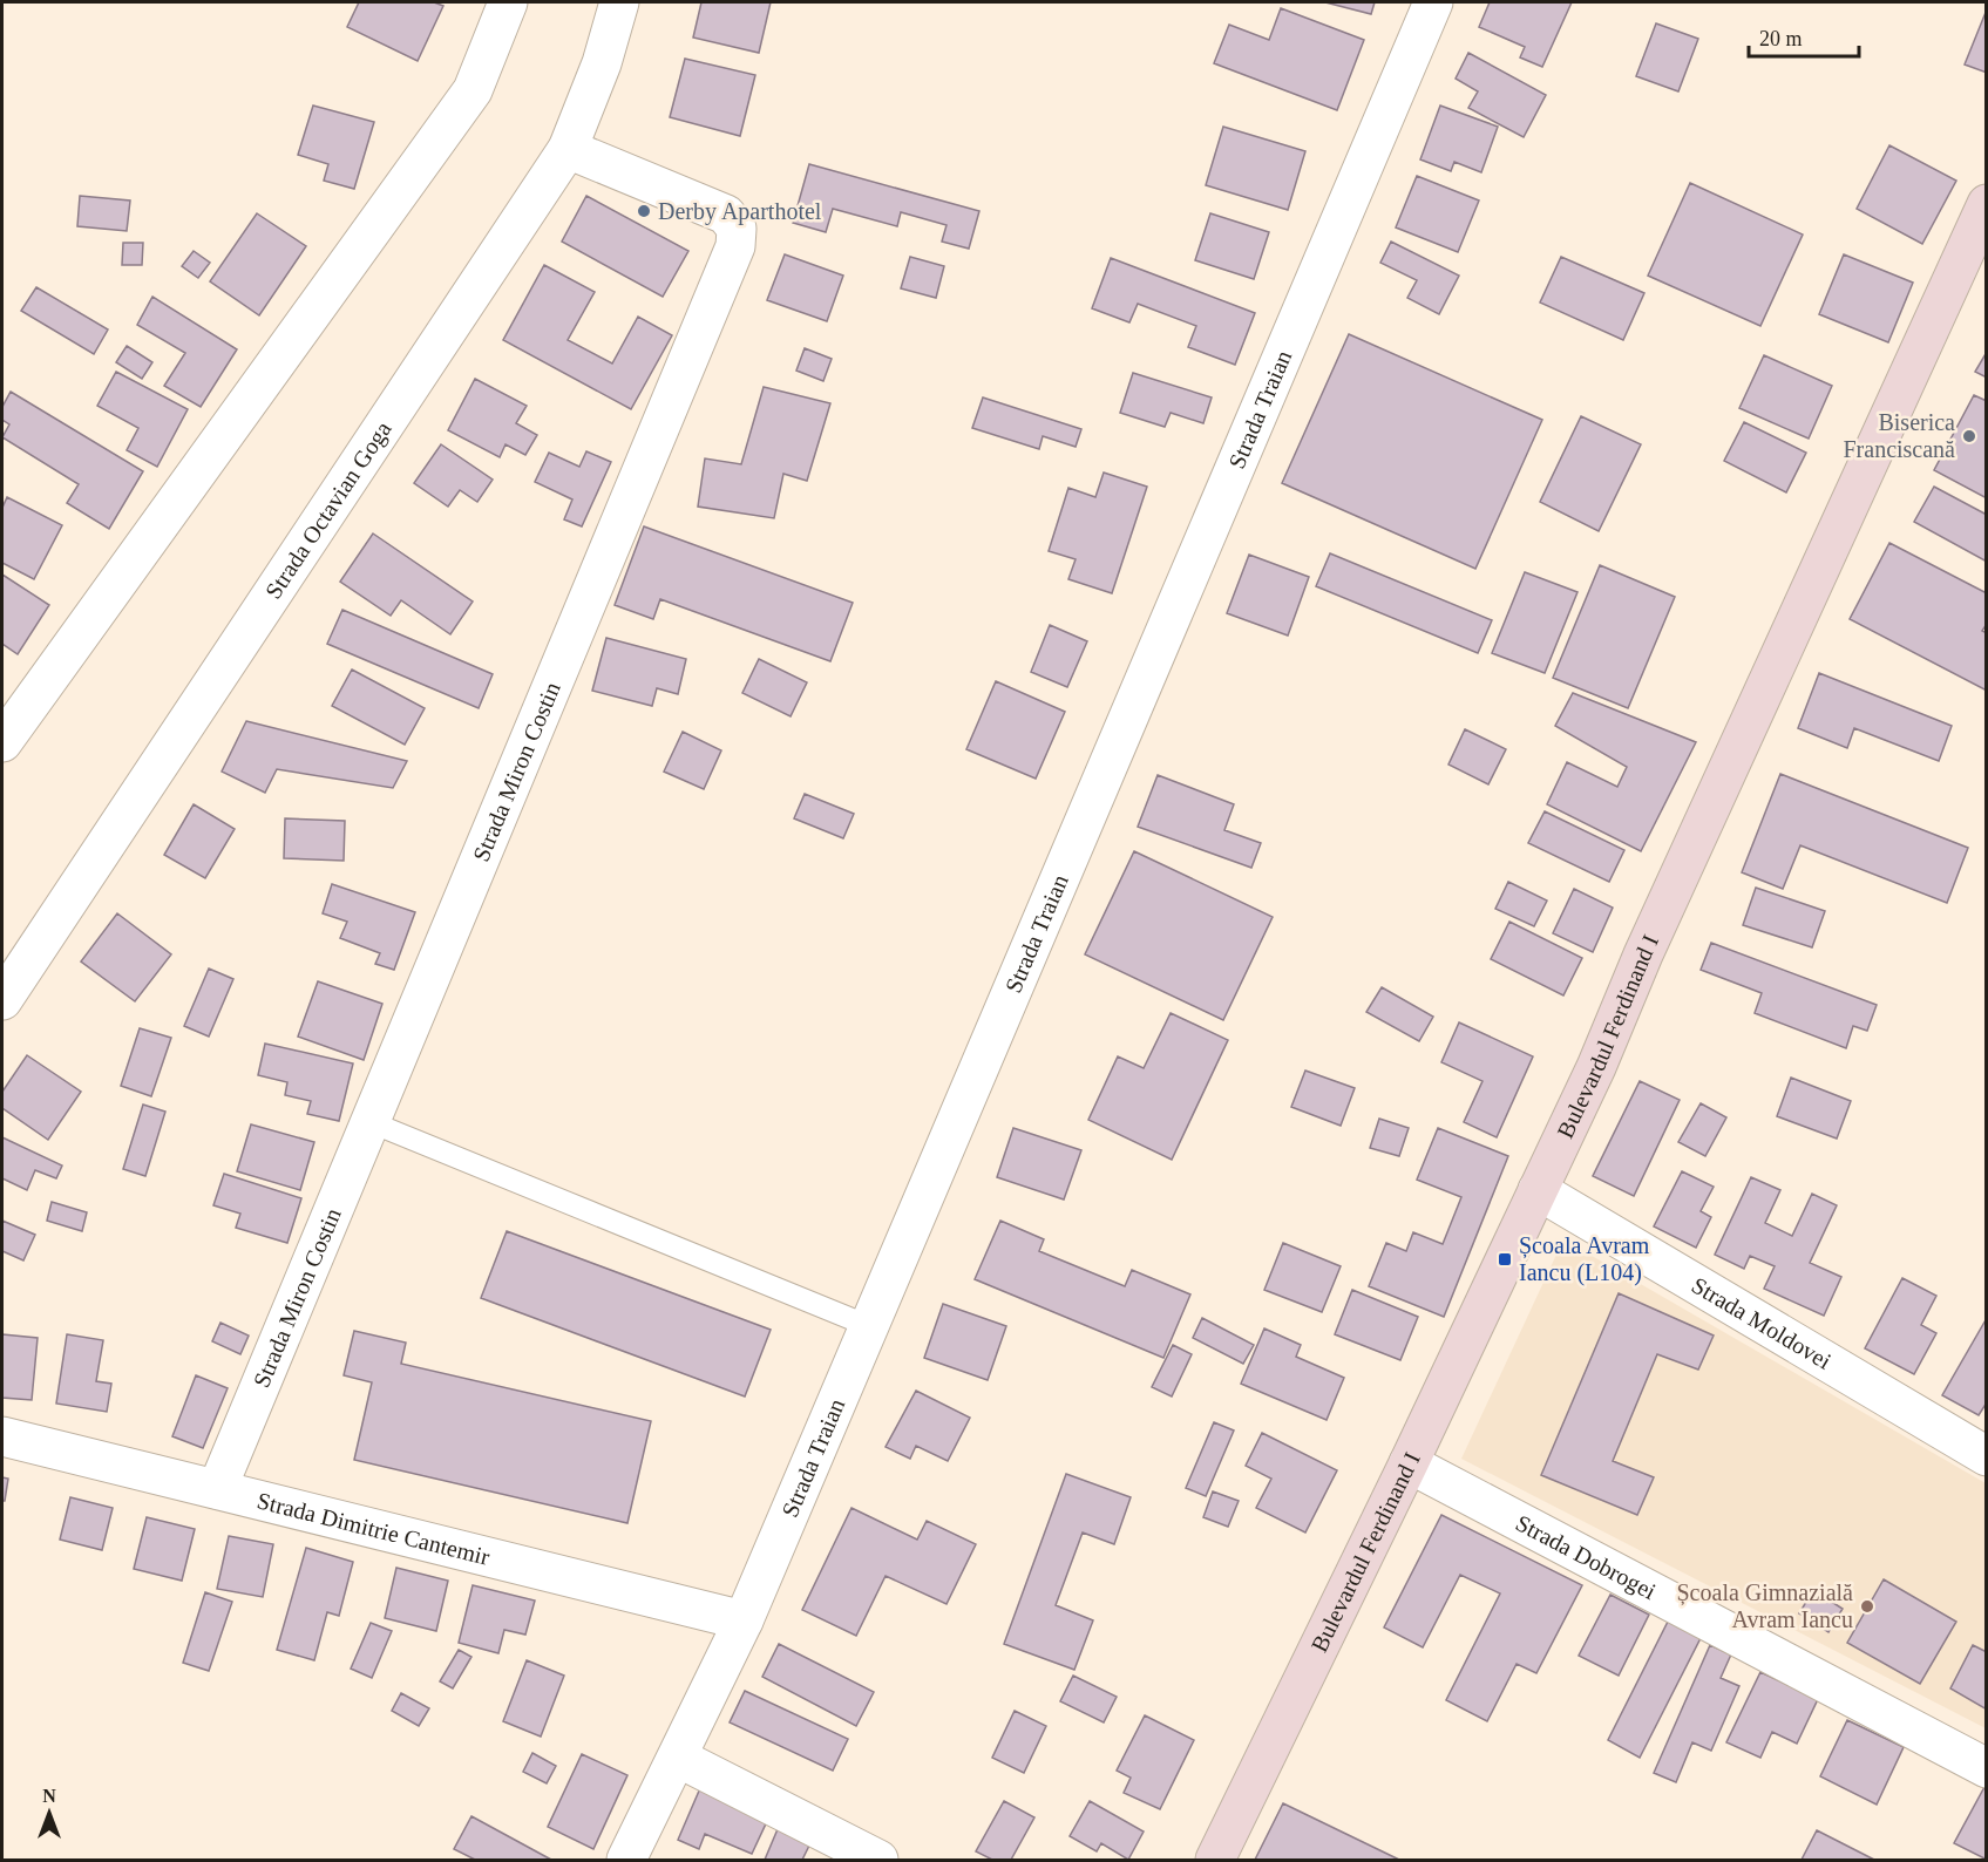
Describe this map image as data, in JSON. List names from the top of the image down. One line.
{"streets":{"main road":["Bulevardul Ferdinand I"],"street":["Strada Traian","Strada Octavian Goga","Strada Miron Costin","Strada Moldovei","Strada Dimitrie Cantemir","Strada Dobrogei"]},"crossings":[["Strada Traian","Strada Dimitrie Cantemir"],["Strada Octavian Goga","Strada Miron Costin"],["Strada Miron Costin","Strada Dimitrie Cantemir"],["Bulevardul Ferdinand I","Strada Moldovei"],["Bulevardul Ferdinand I","Strada Dobrogei"]],"places":{"other":["Derby Aparthotel","Biserica Franciscană","Școala Gimnazială Avram Iancu"],"transit":["Școala Avram Iancu (L104)"]},"scale_bar":"20 m","north":"top"}
